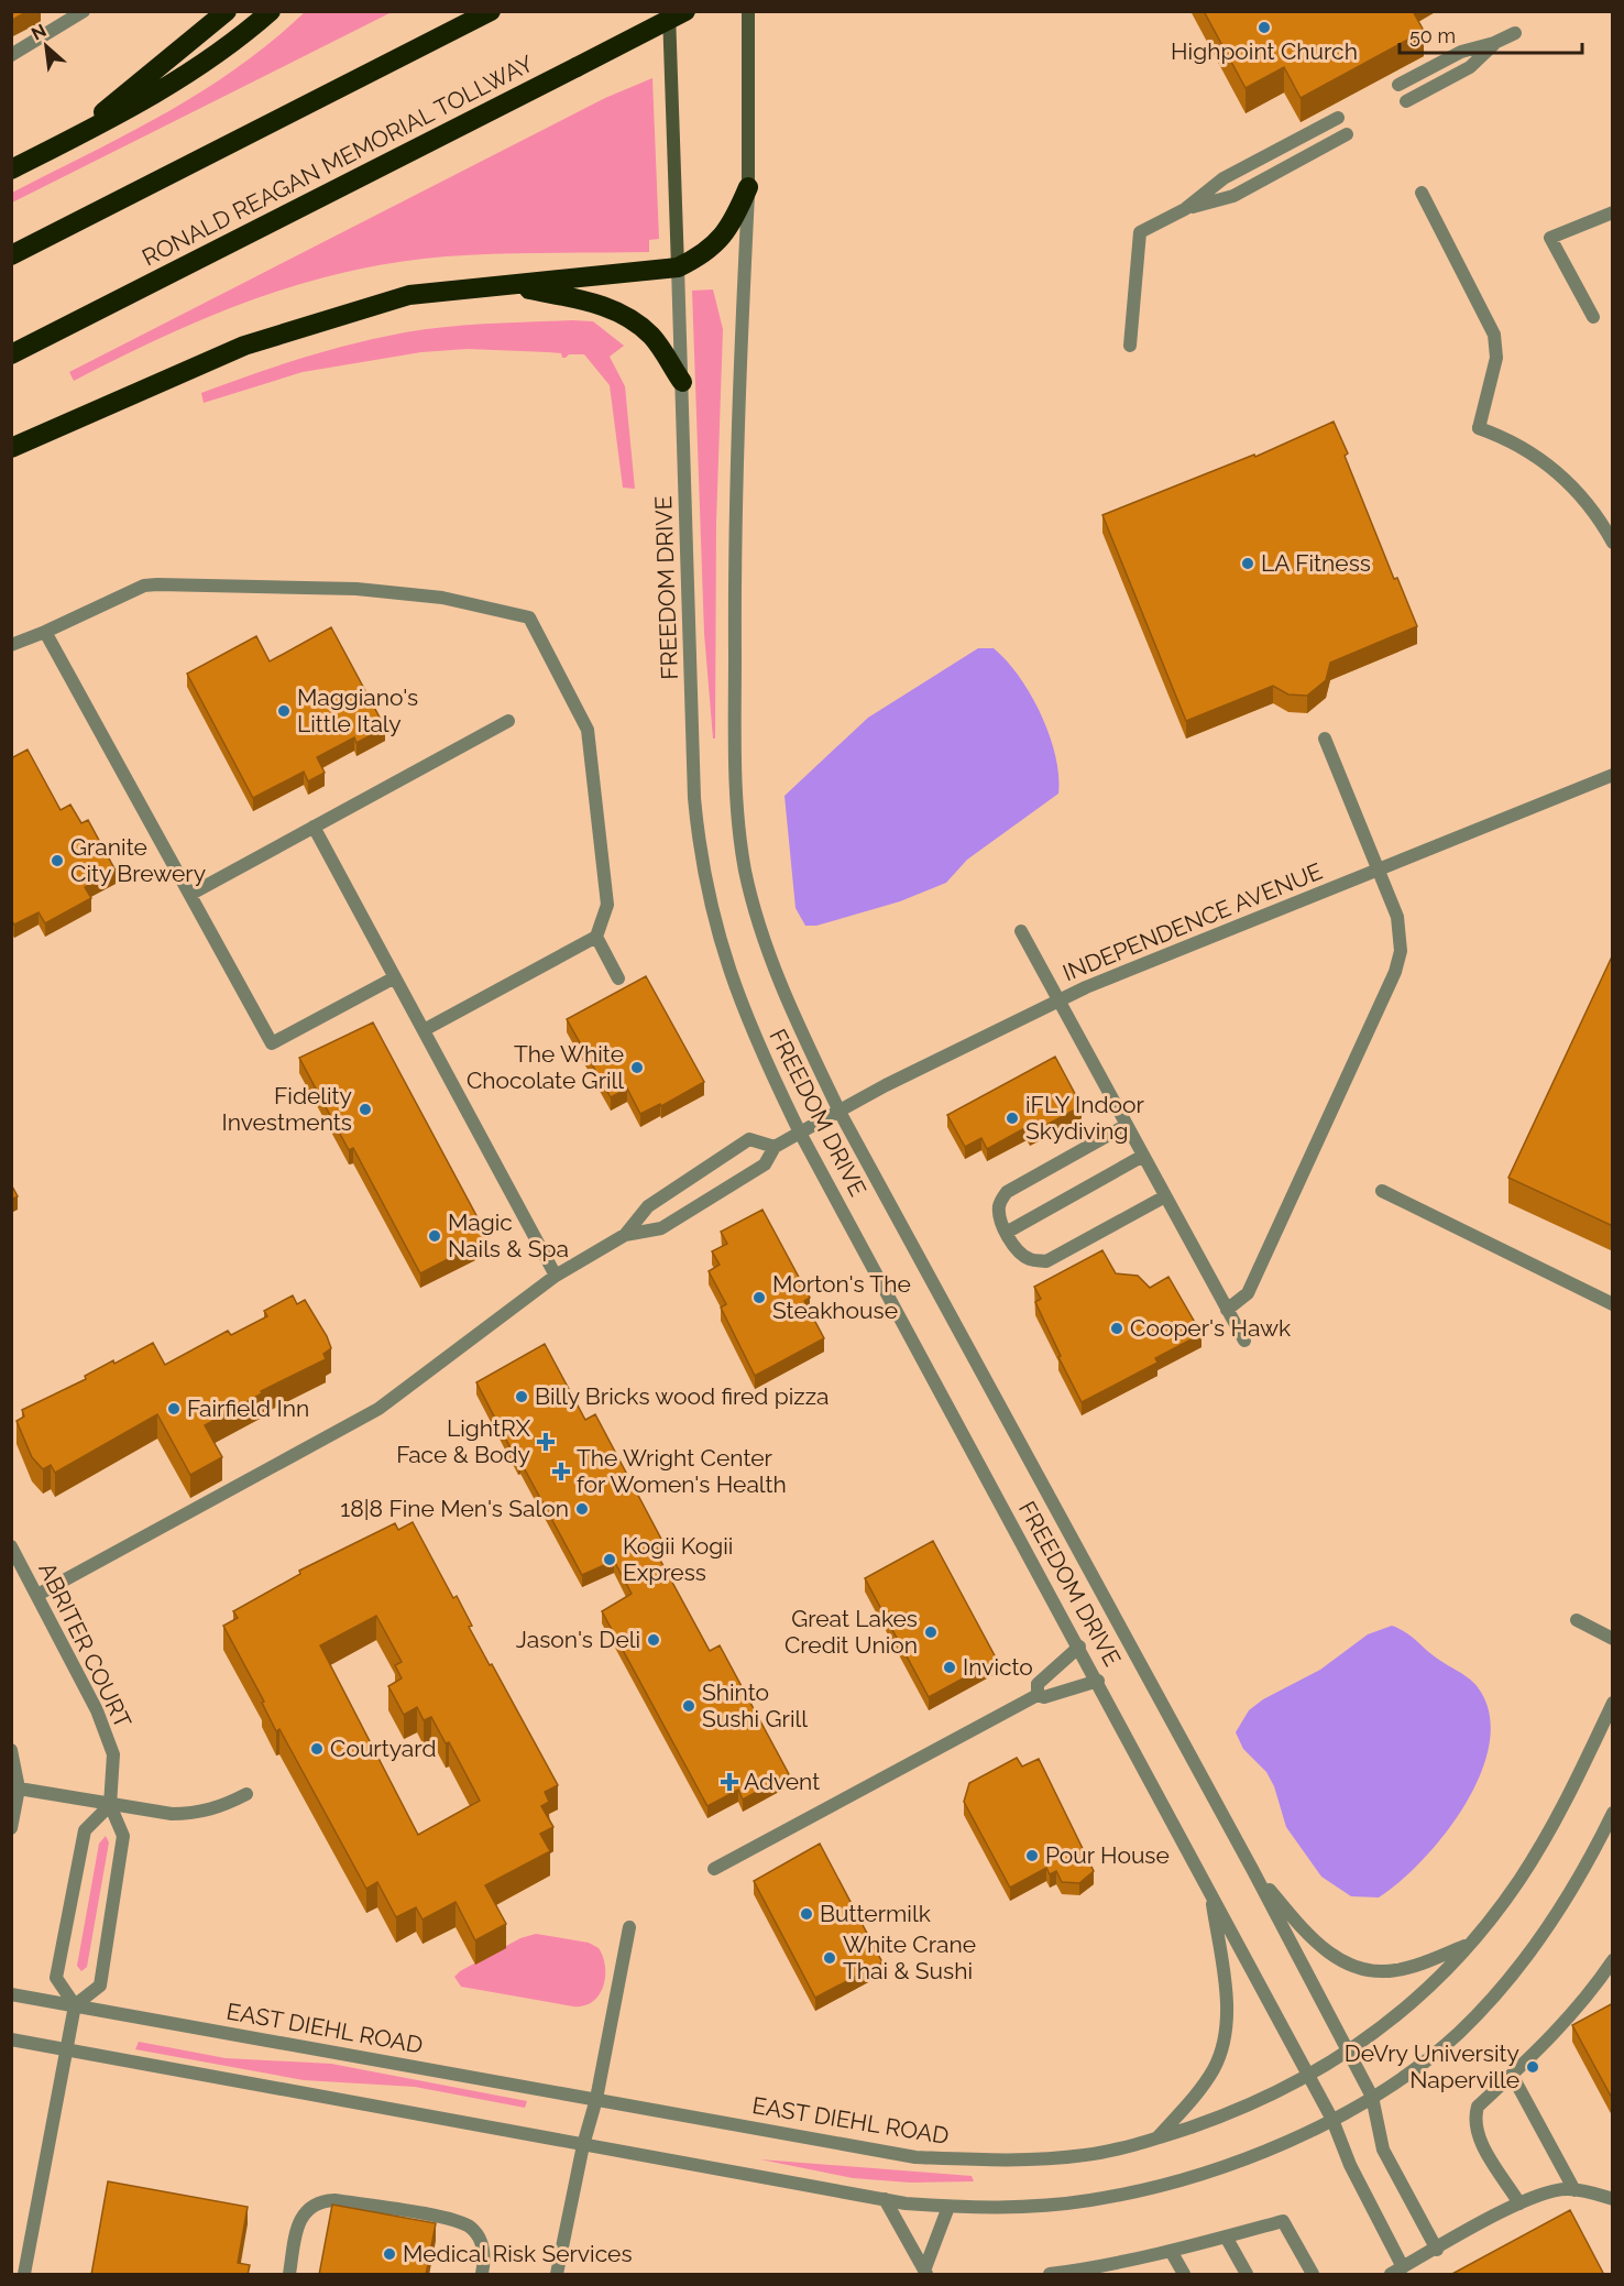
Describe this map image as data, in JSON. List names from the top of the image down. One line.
{"streets":{"highway":["RONALD REAGAN MEMORIAL TOLLWAY"],"main road":["FREEDOM DRIVE"],"street":["INDEPENDENCE AVENUE","ABRITER COURT","EAST DIEHL ROAD"]},"crossings":[["FREEDOM DRIVE","INDEPENDENCE AVENUE"],["FREEDOM DRIVE","EAST DIEHL ROAD"],["ABRITER COURT","EAST DIEHL ROAD"]],"places":{"other":["Highpoint Church","LA Fitness","Maggiano's Little Italy","Granite City Brewery","The White Chocolate Grill","Fidelity Investments","iFLY Indoor Skydiving","Magic Nails & Spa","Morton's The Steakhouse","Cooper's Hawk","Billy Bricks wood fired pizza","Fairfield Inn","18|8 Fine Men's Salon","Kogii Kogii Express","Great Lakes Credit Union","Jason's Deli","Invicto","Shinto Sushi Grill","Courtyard","Pour House","Buttermilk","White Crane Thai & Sushi","DeVry University Naperville","Medical Risk Services"],"health":["LightRX Face & Body","The Wright Center for Women's Health","Advent"]},"scale_bar":"50 m","north":"top left"}
